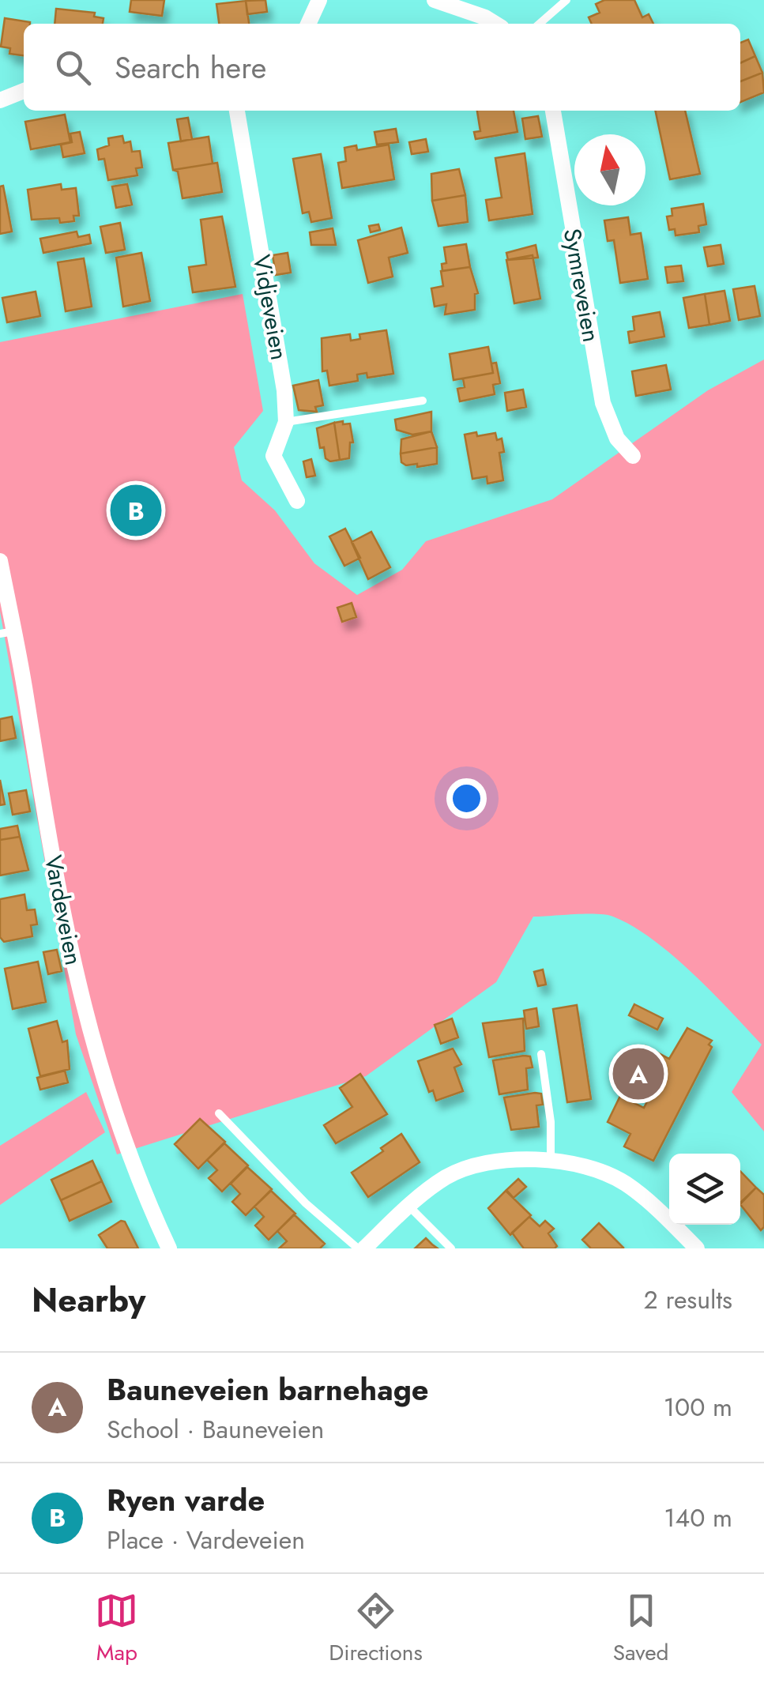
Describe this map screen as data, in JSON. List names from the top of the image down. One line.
{"streets":{"street":["Symreveien","Vidjeveien","Vardeveien"]},"north":"top","page":{"search":"Search here","pins":["B","A"],"heading":["Nearby","2 results"],"list":[{"mark":"A","name":"Bauneveien barnehage","note":"School · Bauneveien","value":"100 m"},{"mark":"B","name":"Ryen varde","note":"Place · Vardeveien","value":"140 m"}],"nav":["Map","Directions","Saved"]}}
